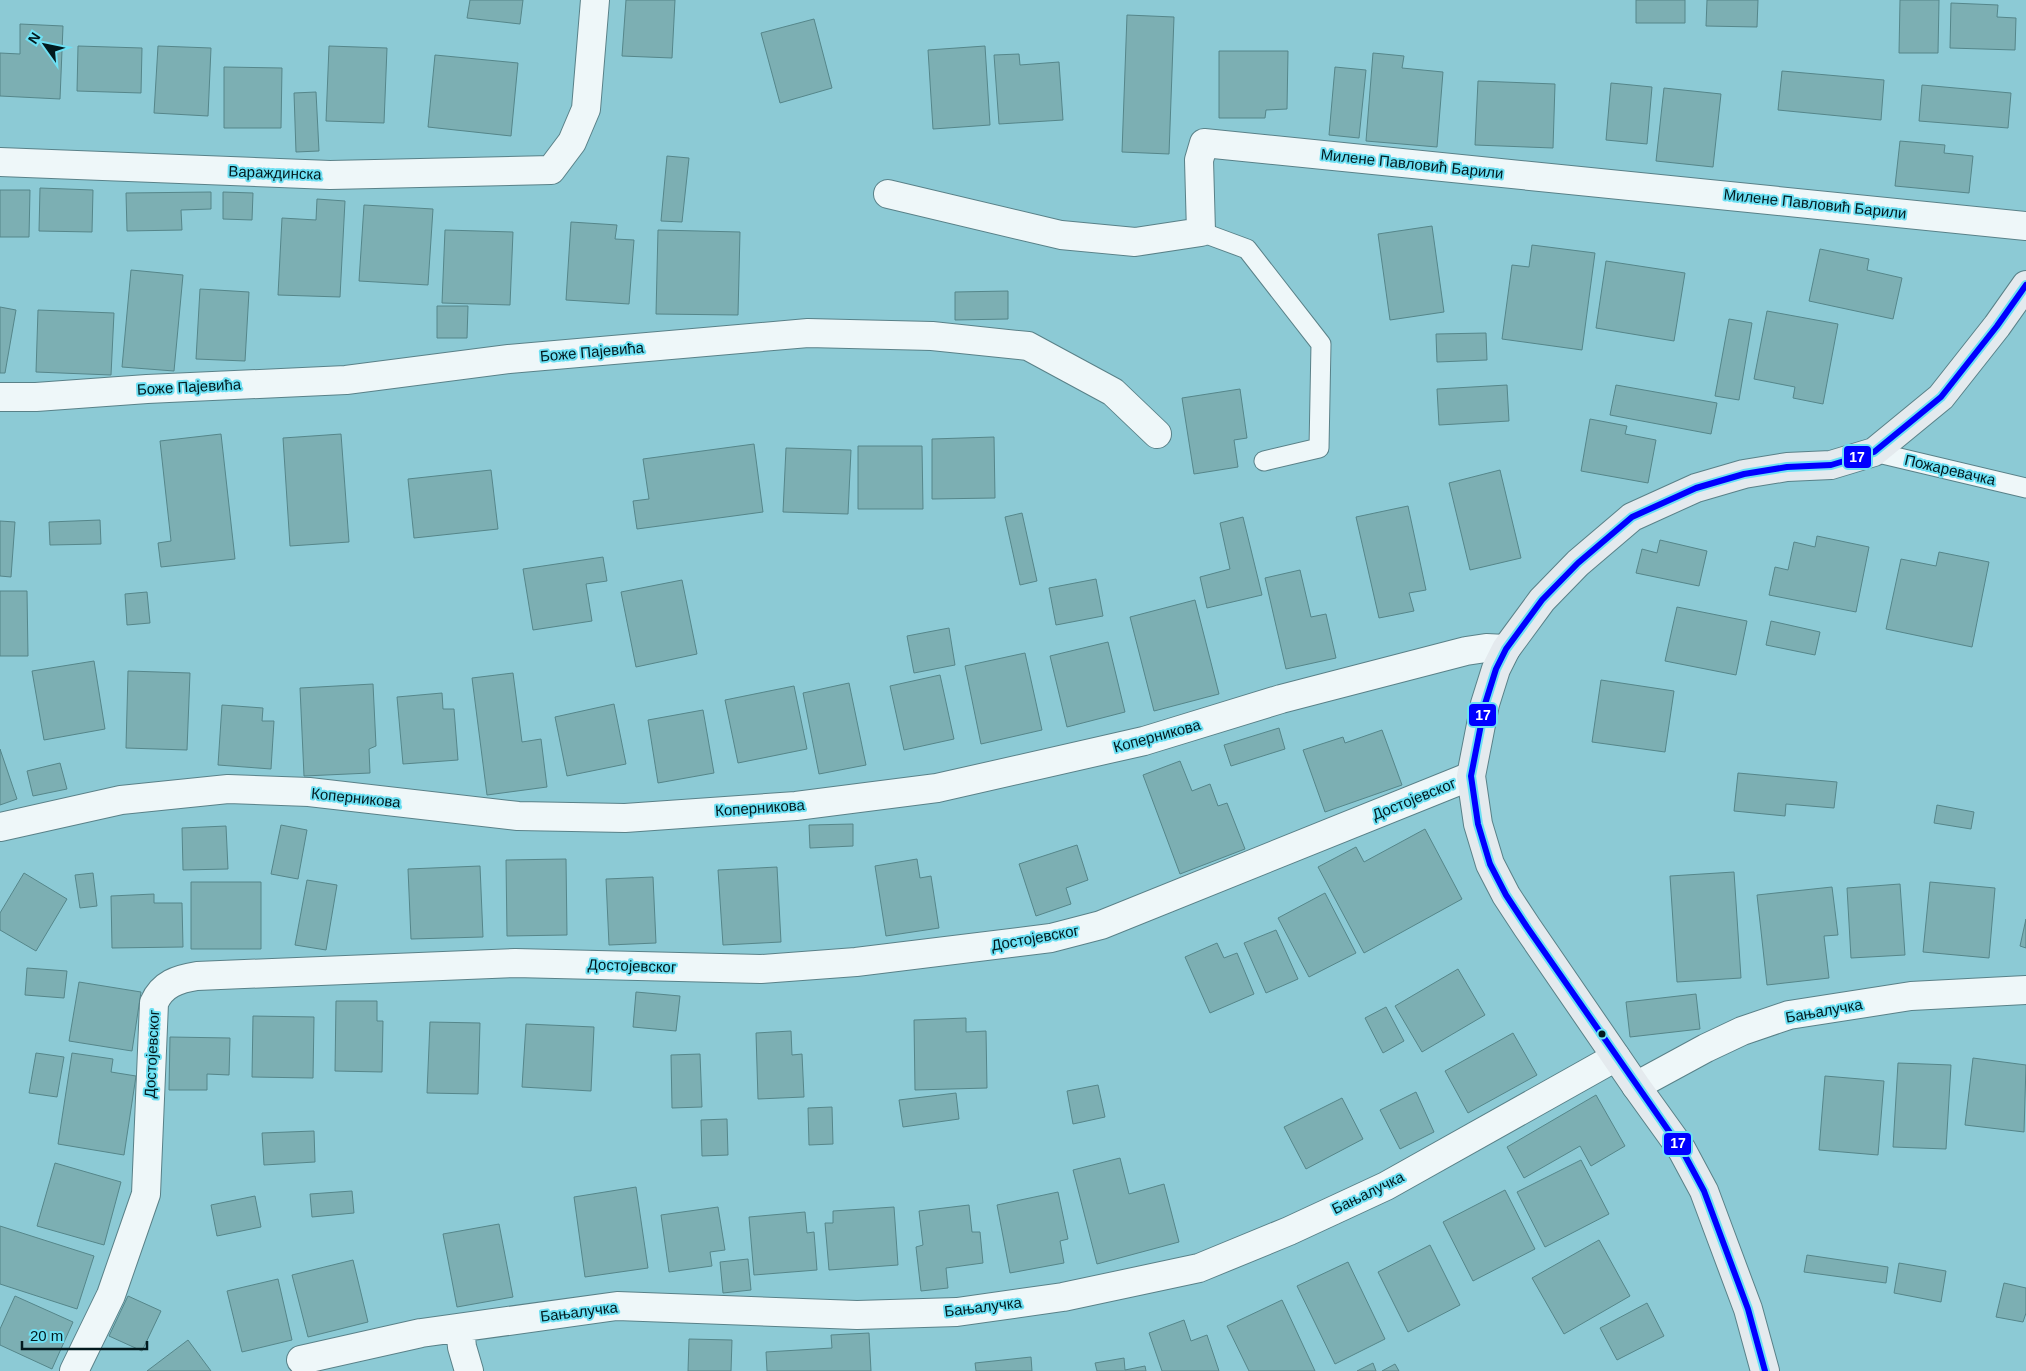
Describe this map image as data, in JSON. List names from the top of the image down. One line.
{"streets":{"street":["Милене Павловић Барили","Вараждинска","Боже Пајевића","Коперникова","Достојевског","Бањалучка"],"lane":["Пожаревачка"]},"lines":["transit line 17"],"scale_bar":"20 m","north":"top left"}
